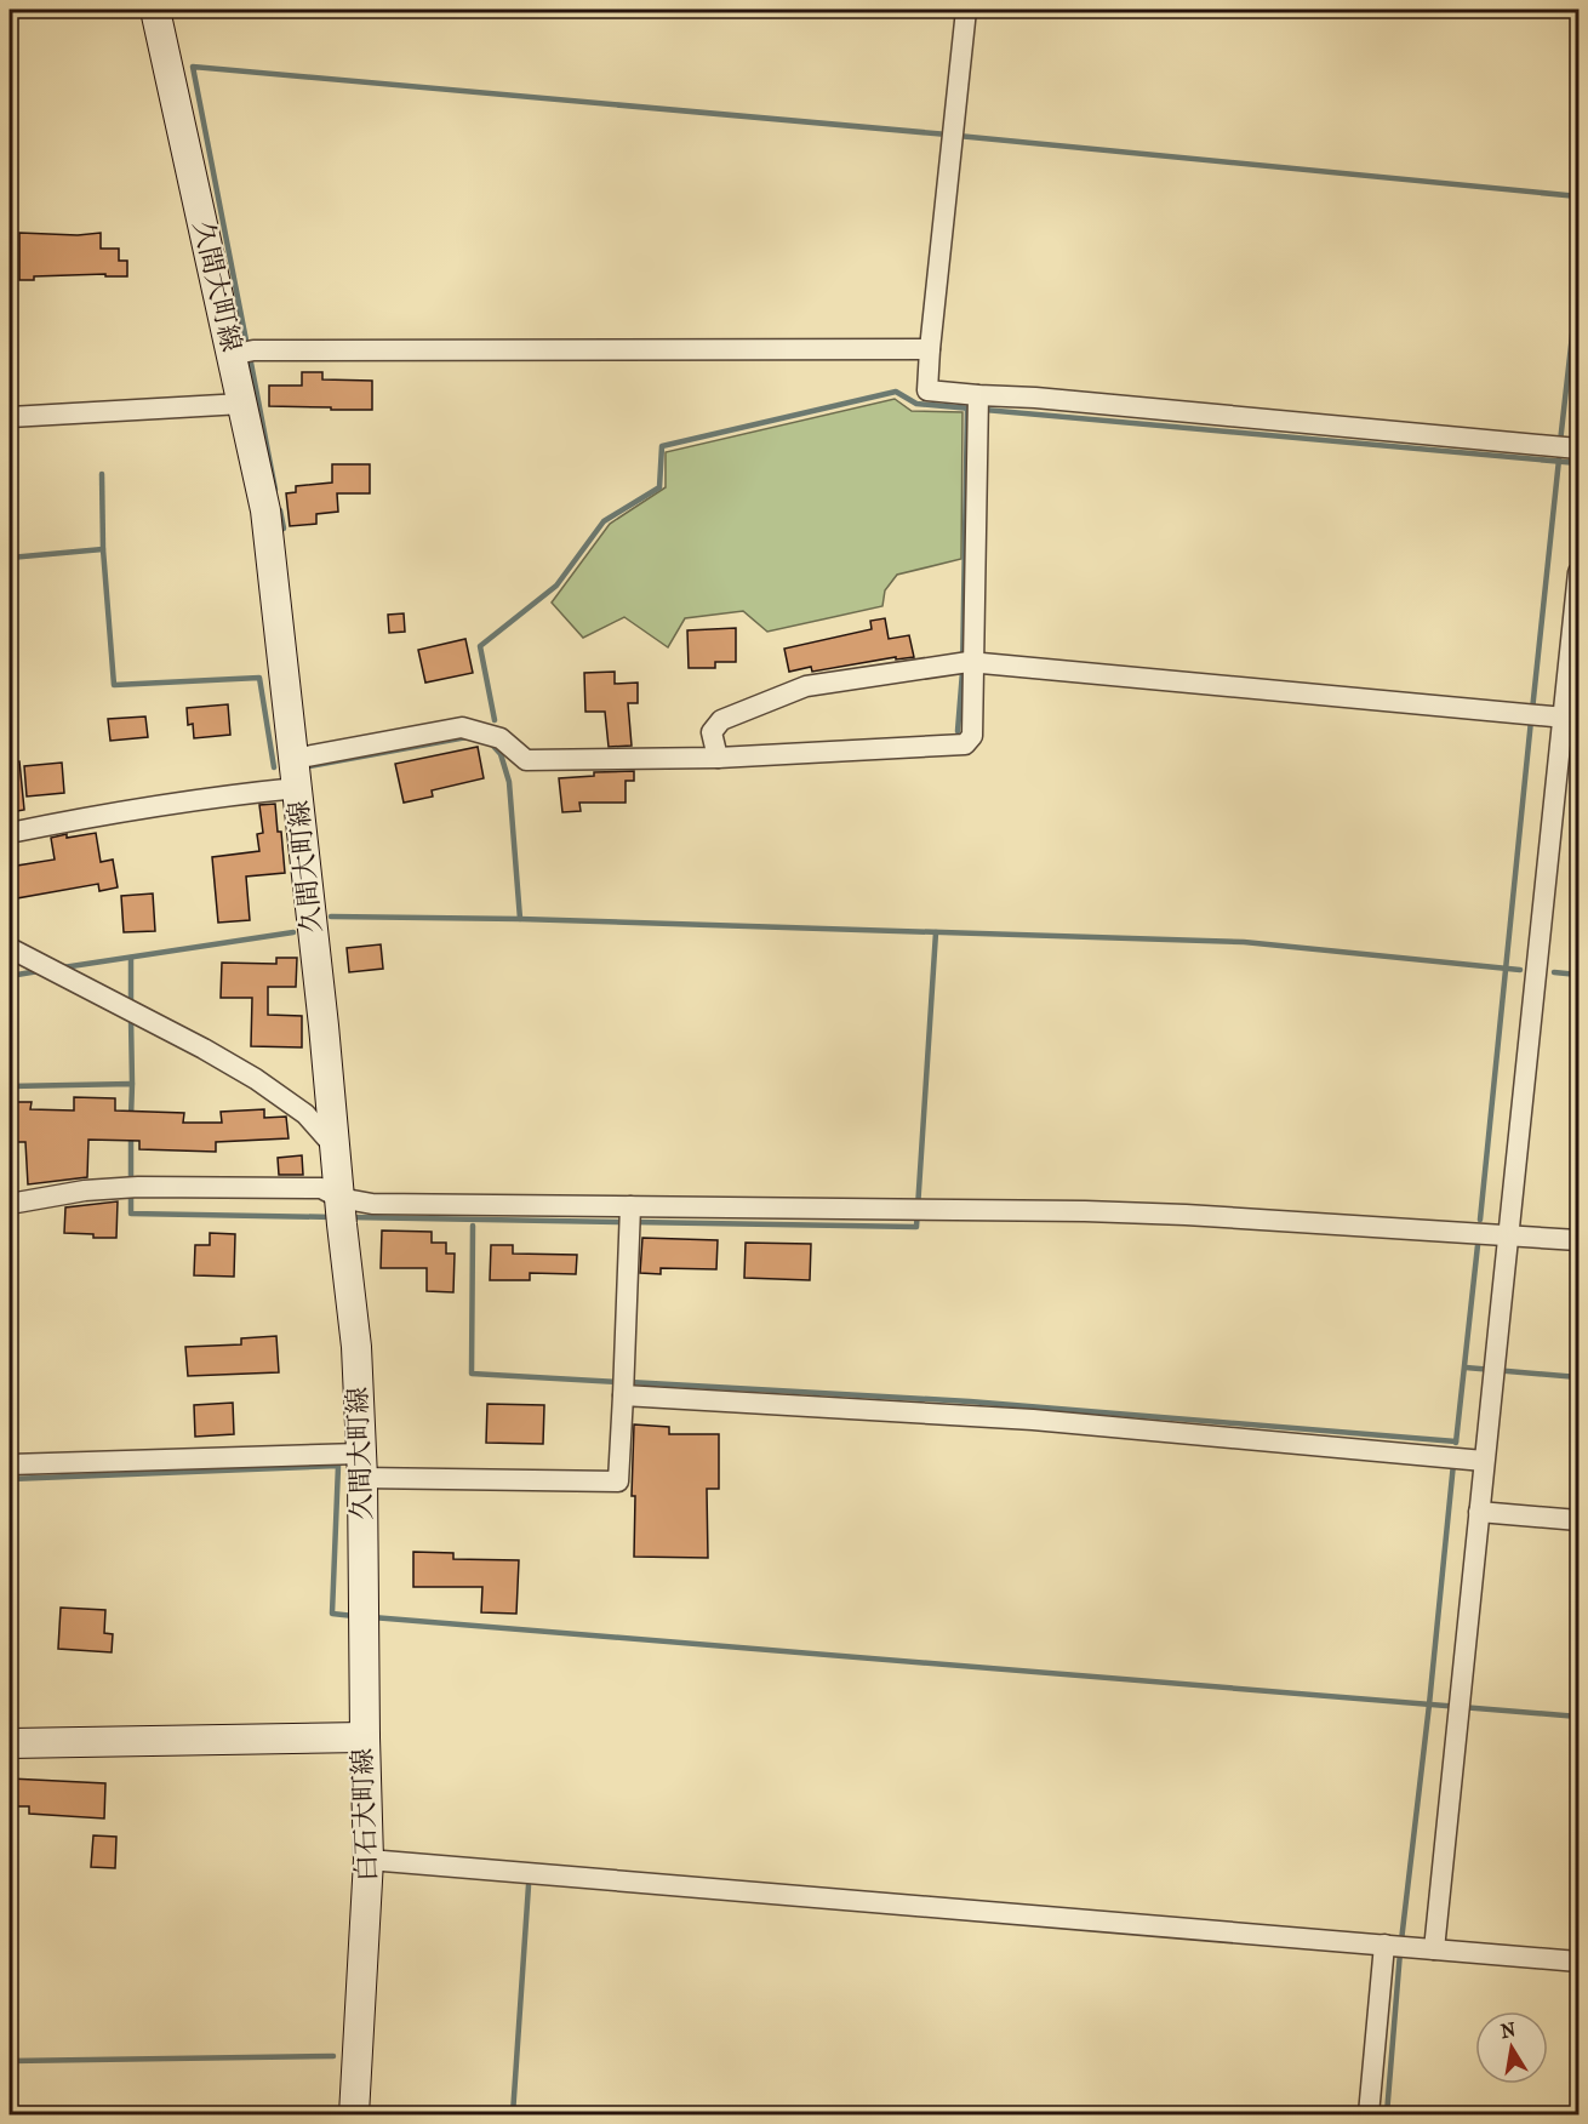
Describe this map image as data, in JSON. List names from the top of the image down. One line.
{"streets":{"main road":["久間大町線","白石大町線"]},"crossings":[["久間大町線","白石大町線"]],"north":"top"}
